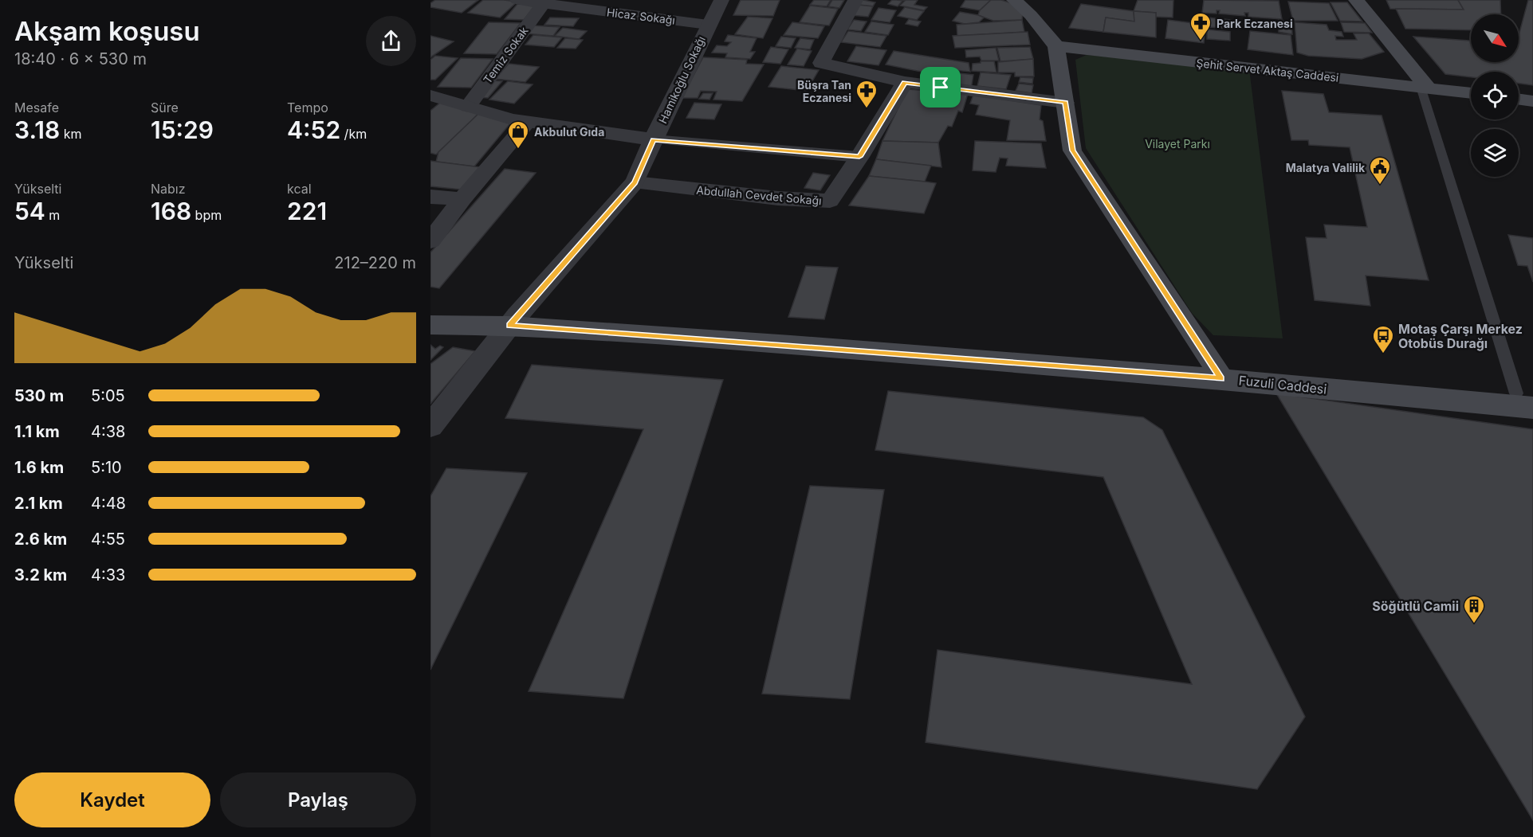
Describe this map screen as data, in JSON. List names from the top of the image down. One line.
{"streets":{"main road":["Şehit Servet Aktaş Caddesi","Fuzuli Caddesi"],"street":["Hicaz Sokağı","Temiz Sokak","Hamikoğlu Sokağı","Abdullah Cevdet Sokağı"]},"crossings":[["Hicaz Sokağı","Temiz Sokak"],["Hicaz Sokağı","Hamikoğlu Sokağı"],["Hamikoğlu Sokağı","Abdullah Cevdet Sokağı"],["Hamikoğlu Sokağı","Fuzuli Caddesi"]],"parks":["Vilayet Parkı"],"places":{"pharmacy":["Park Eczanesi","Büşra Tan Eczanesi"],"shop":["Akbulut Gıda"],"public building":["Malatya Valilik"],"bus stop":["Motaş Çarşı Merkez Otobüs Durağı"],"building":["Söğütlü Camii"]},"north":"bottom right","page":{"heading":["Akşam koşusu","18:40 · 6 × 530 m"],"stats":[["Mesafe","3.18 km"],["Süre","15:29"],["Tempo","4:52 /km"],["Yükselti","54 m"],["Nabız","168 bpm"],["kcal","221"]],"chart":["Yükselti","212–220 m"],"list":[{"name":"530 m","note":"5:05"},{"name":"1.1 km","note":"4:38"},{"name":"1.6 km","note":"5:10"},{"name":"2.1 km","note":"4:48"},{"name":"2.6 km","note":"4:55"},{"name":"3.2 km","note":"4:33"}],"buttons":["Kaydet","Paylaş"]}}
